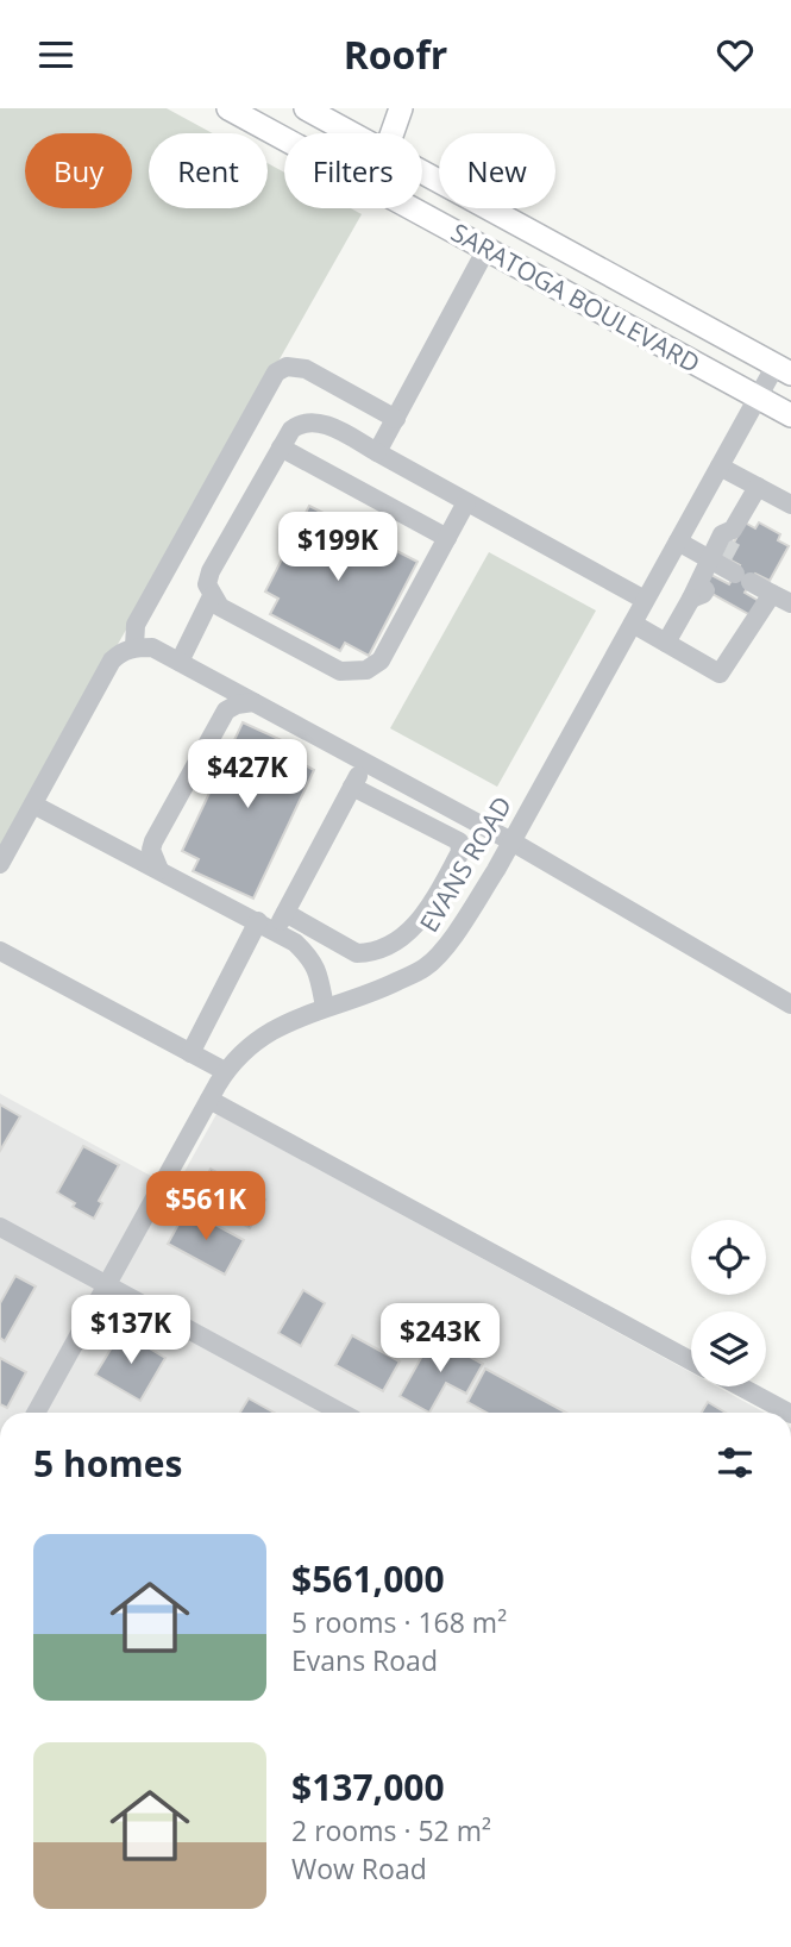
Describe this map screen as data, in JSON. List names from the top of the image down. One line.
{"streets":{"main road":["SARATOGA BOULEVARD"],"street":["EVANS ROAD"]},"crossings":[["SARATOGA BOULEVARD","EVANS ROAD"]],"page":{"header":"Roofr","chip":["Buy","Rent","Filters","New"],"price":["$199K","$427K","$561K","$137K","$243K"],"heading":"5 homes","list":[{"name":"$561,000","note":"5 rooms · 168 m² · Evans Road"},{"name":"$137,000","note":"2 rooms · 52 m² · Wow Road"}]}}
